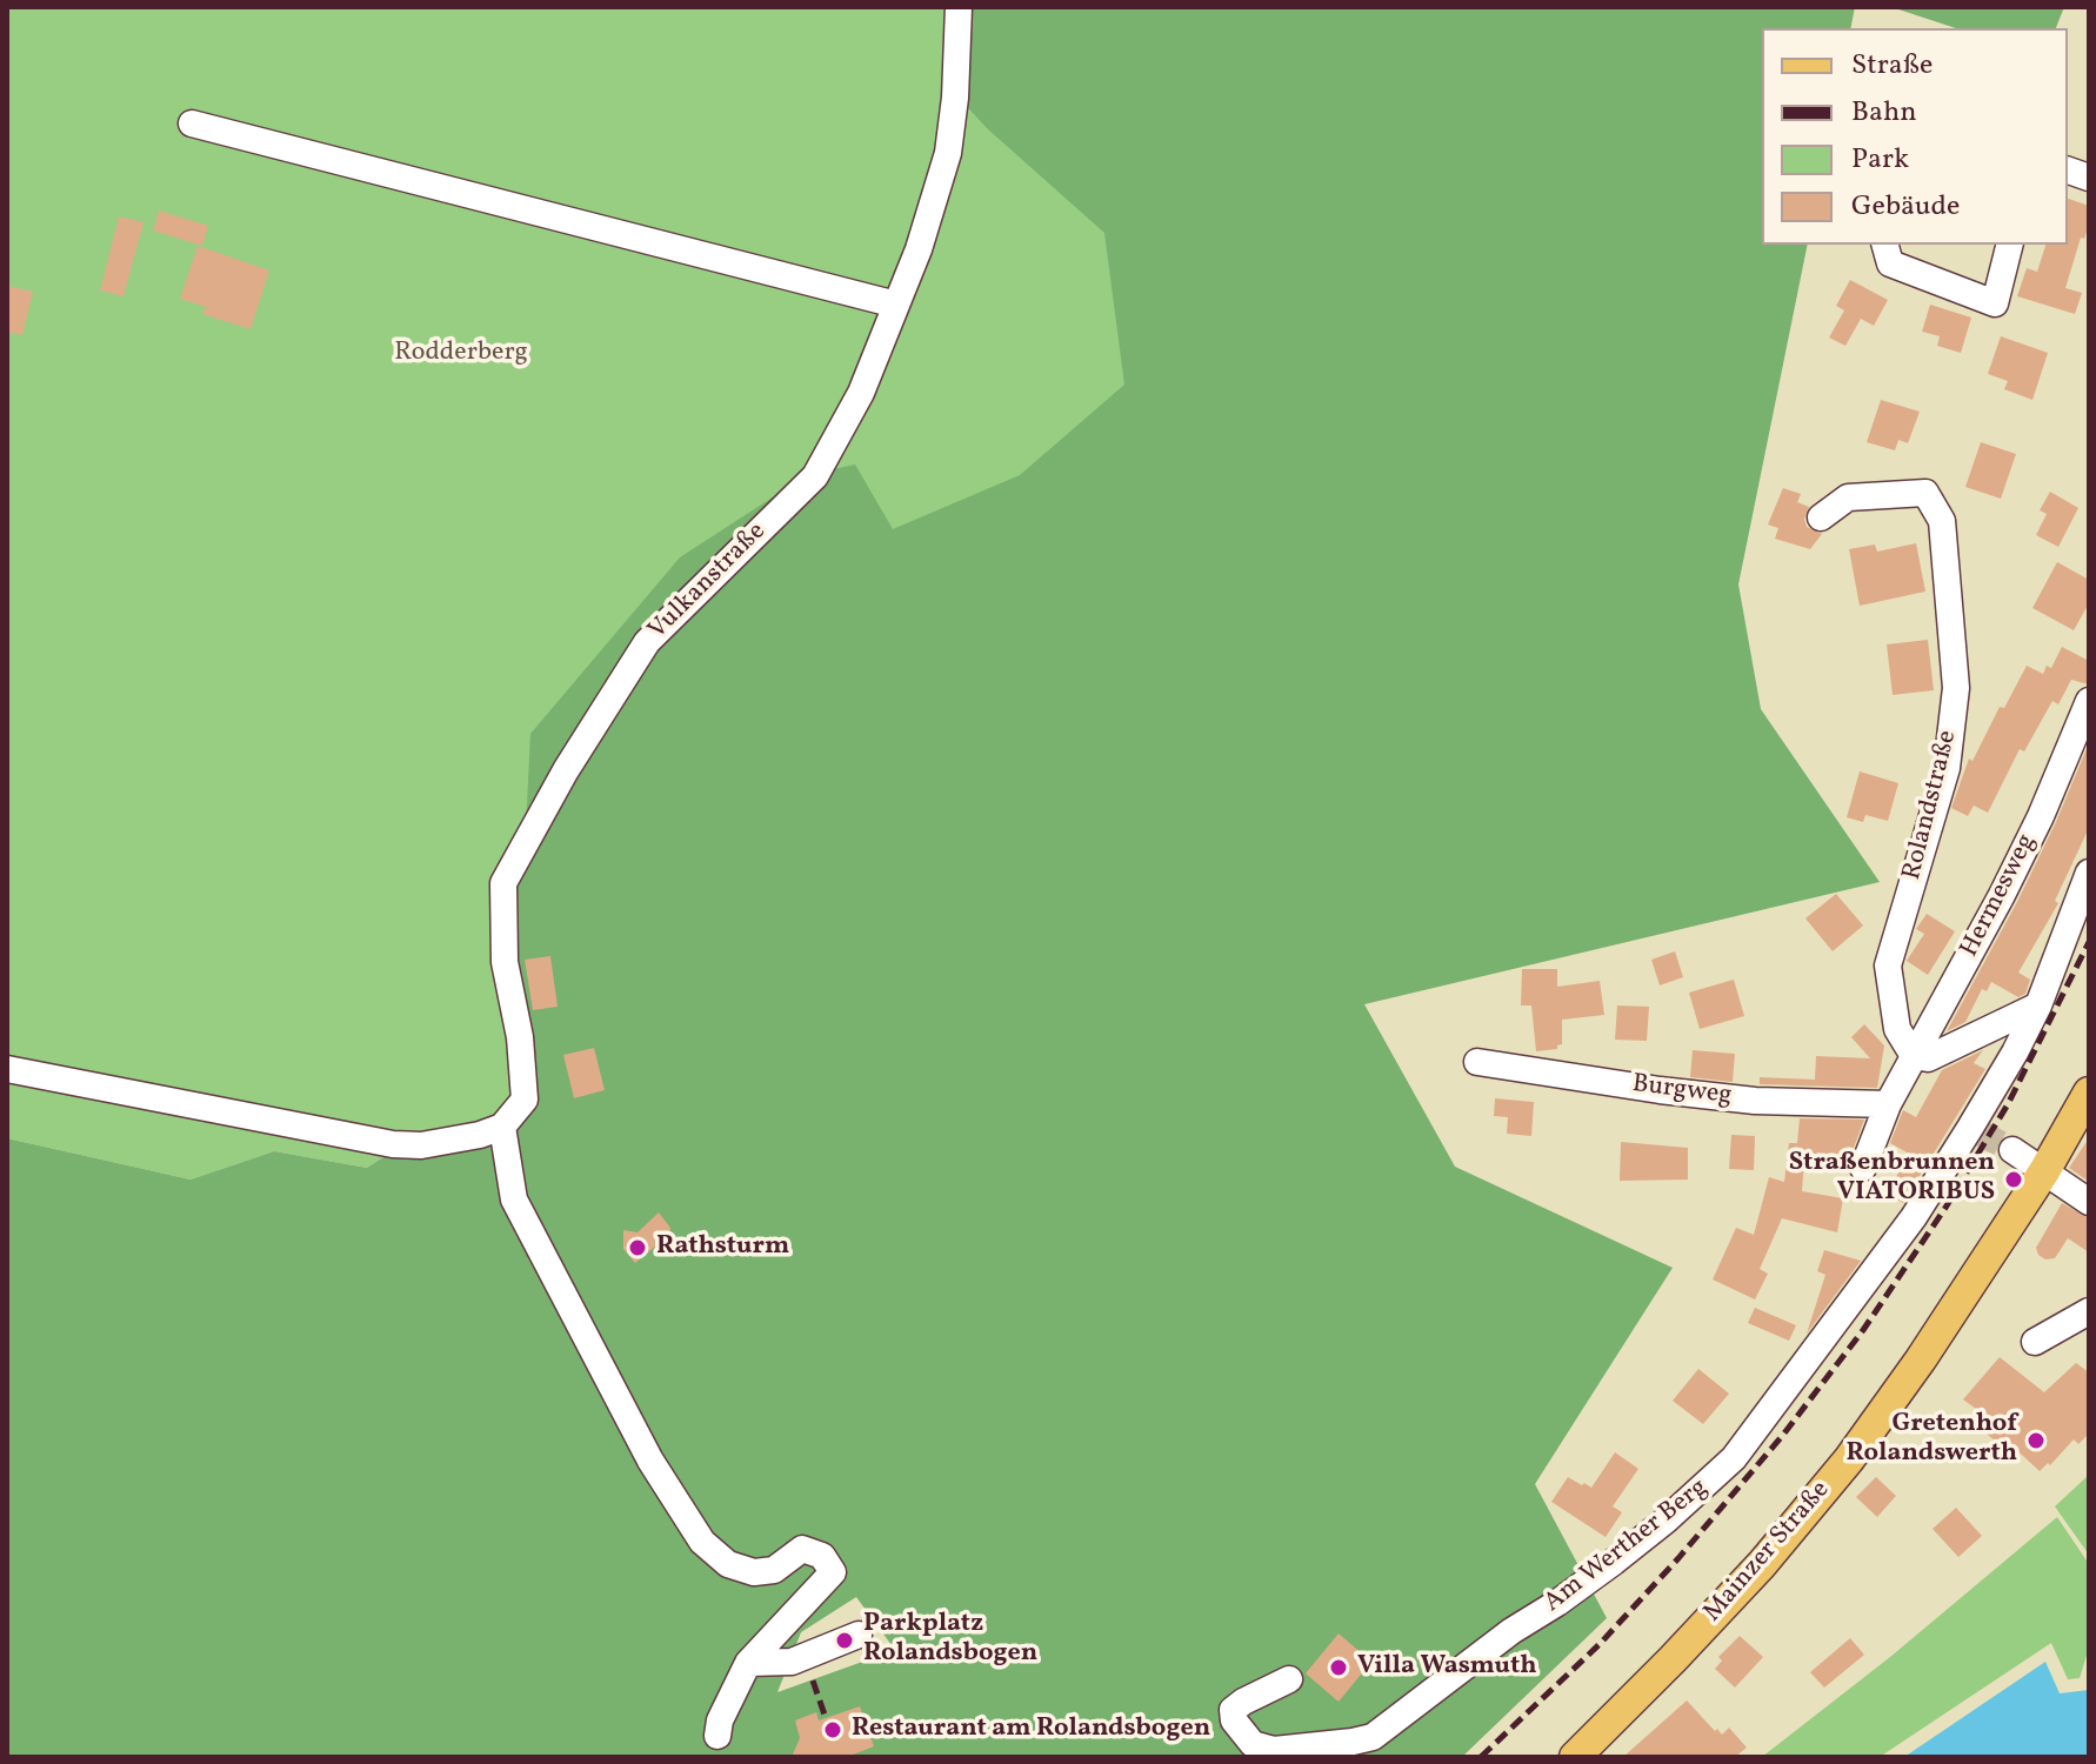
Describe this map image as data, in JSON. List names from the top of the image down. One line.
{"streets":{"main road":["Mainzer Straße"],"street":["Vulkanstraße","Rolandstraße","Hermesweg","Burgweg","Am Werther Berg"]},"crossings":[["Rolandstraße","Hermesweg"],["Hermesweg","Burgweg"]],"parks":["Rodderberg"],"places":["Straßenbrunnen VIATORIBUS","Rathsturm","Gretenhof Rolandswerth","Parkplatz Rolandsbogen","Villa Wasmuth","Restaurant am Rolandsbogen"],"legend":["Straße","Bahn","Park","Gebäude"]}
